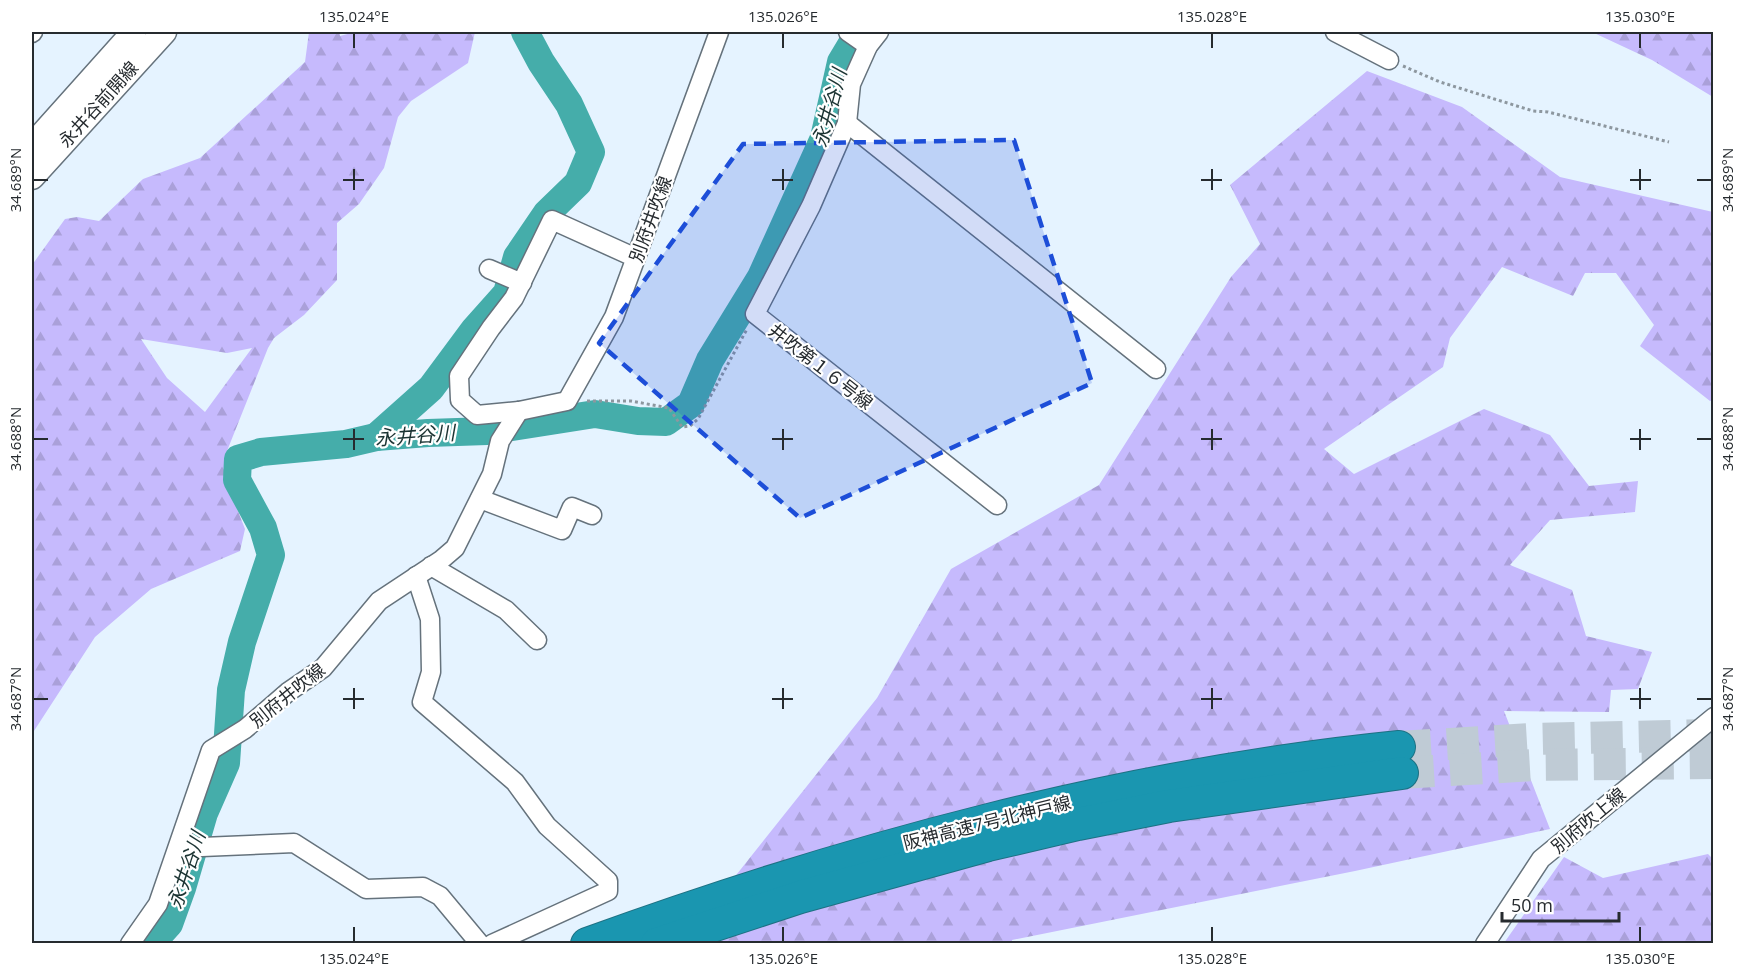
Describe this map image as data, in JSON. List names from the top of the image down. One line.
{"streets":{"highway":["阪神高速7号北神戸線"],"street":["永井谷前開線","別府井吹線","井吹第１６号線","別府吹上線"]},"water":["永井谷川"],"scale_bar":"50 m","coordinates":["135.024°E","135.026°E","135.028°E","135.030°E","34.689°N","34.688°N","34.687°N"]}
